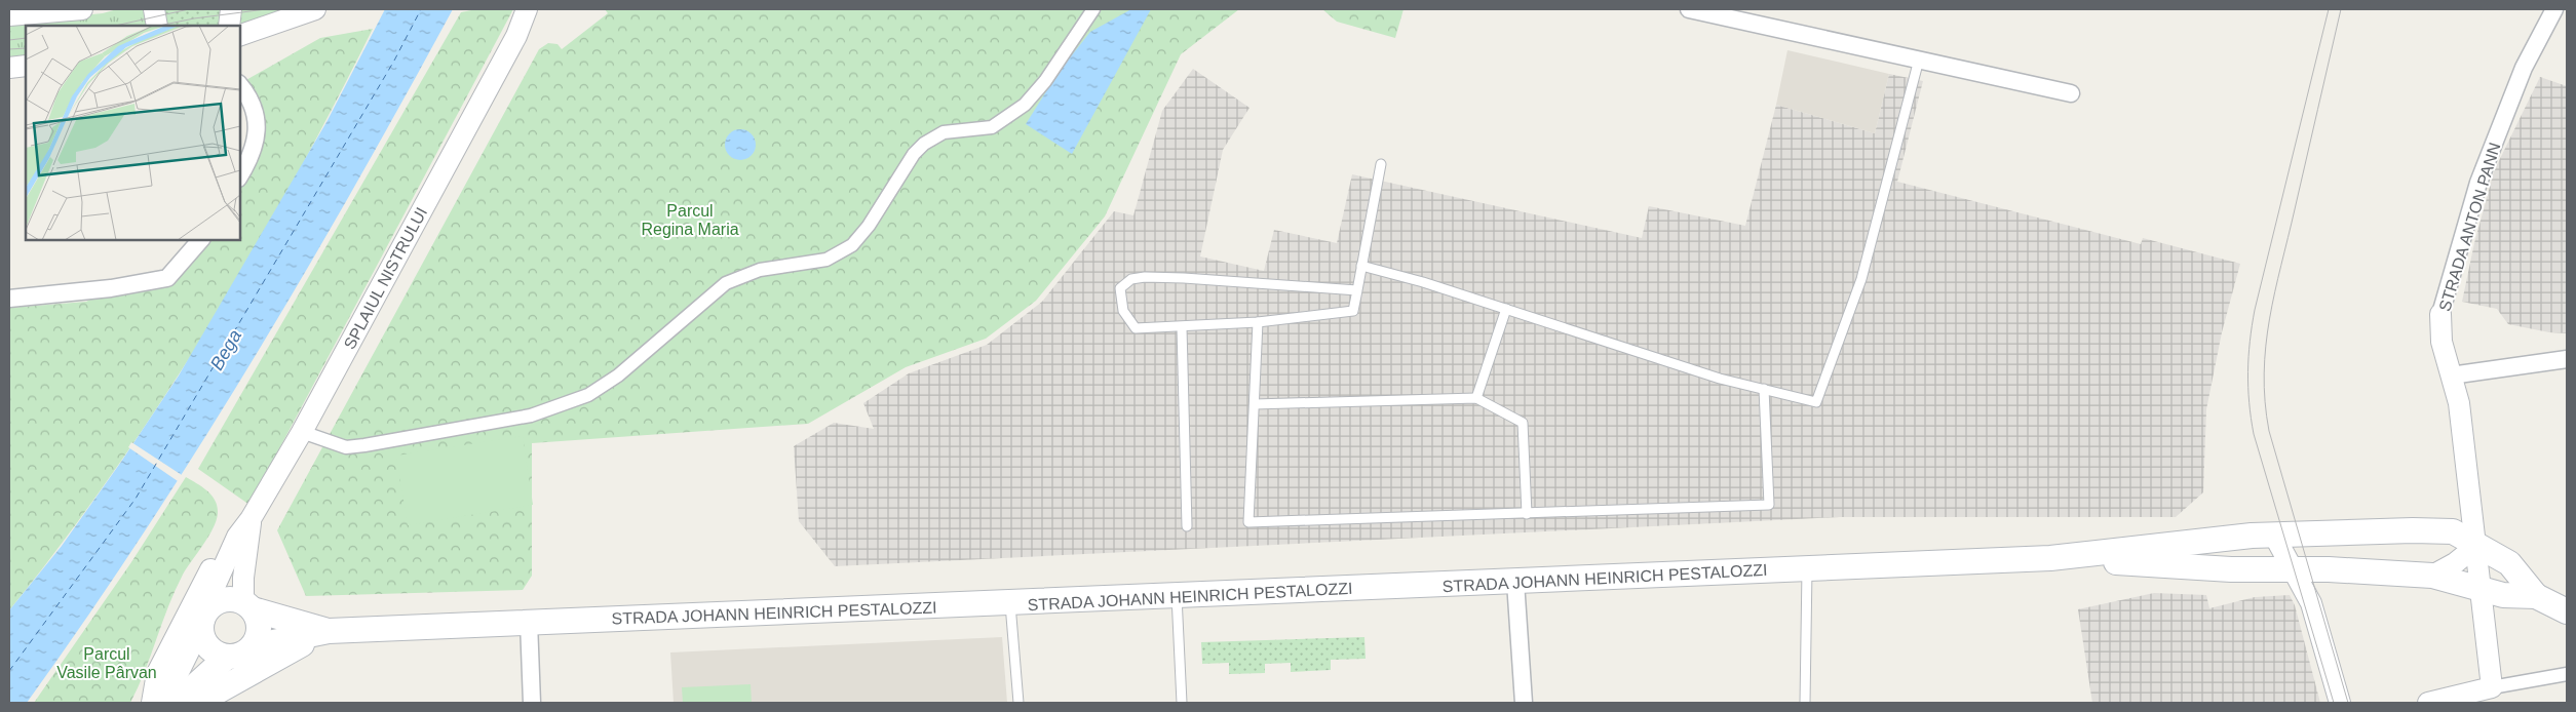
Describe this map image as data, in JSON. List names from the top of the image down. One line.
{"streets":{"main road":["STRADA JOHANN HEINRICH PESTALOZZI"],"street":["STRADA ANTON PANN","SPLAIUL NISTRULUI"]},"crossings":[["STRADA ANTON PANN","STRADA JOHANN HEINRICH PESTALOZZI"],["SPLAIUL NISTRULUI","STRADA JOHANN HEINRICH PESTALOZZI"]],"water":["Bega"],"parks":["Parcul Regina Maria","Parcul Vasile Pârvan"]}
